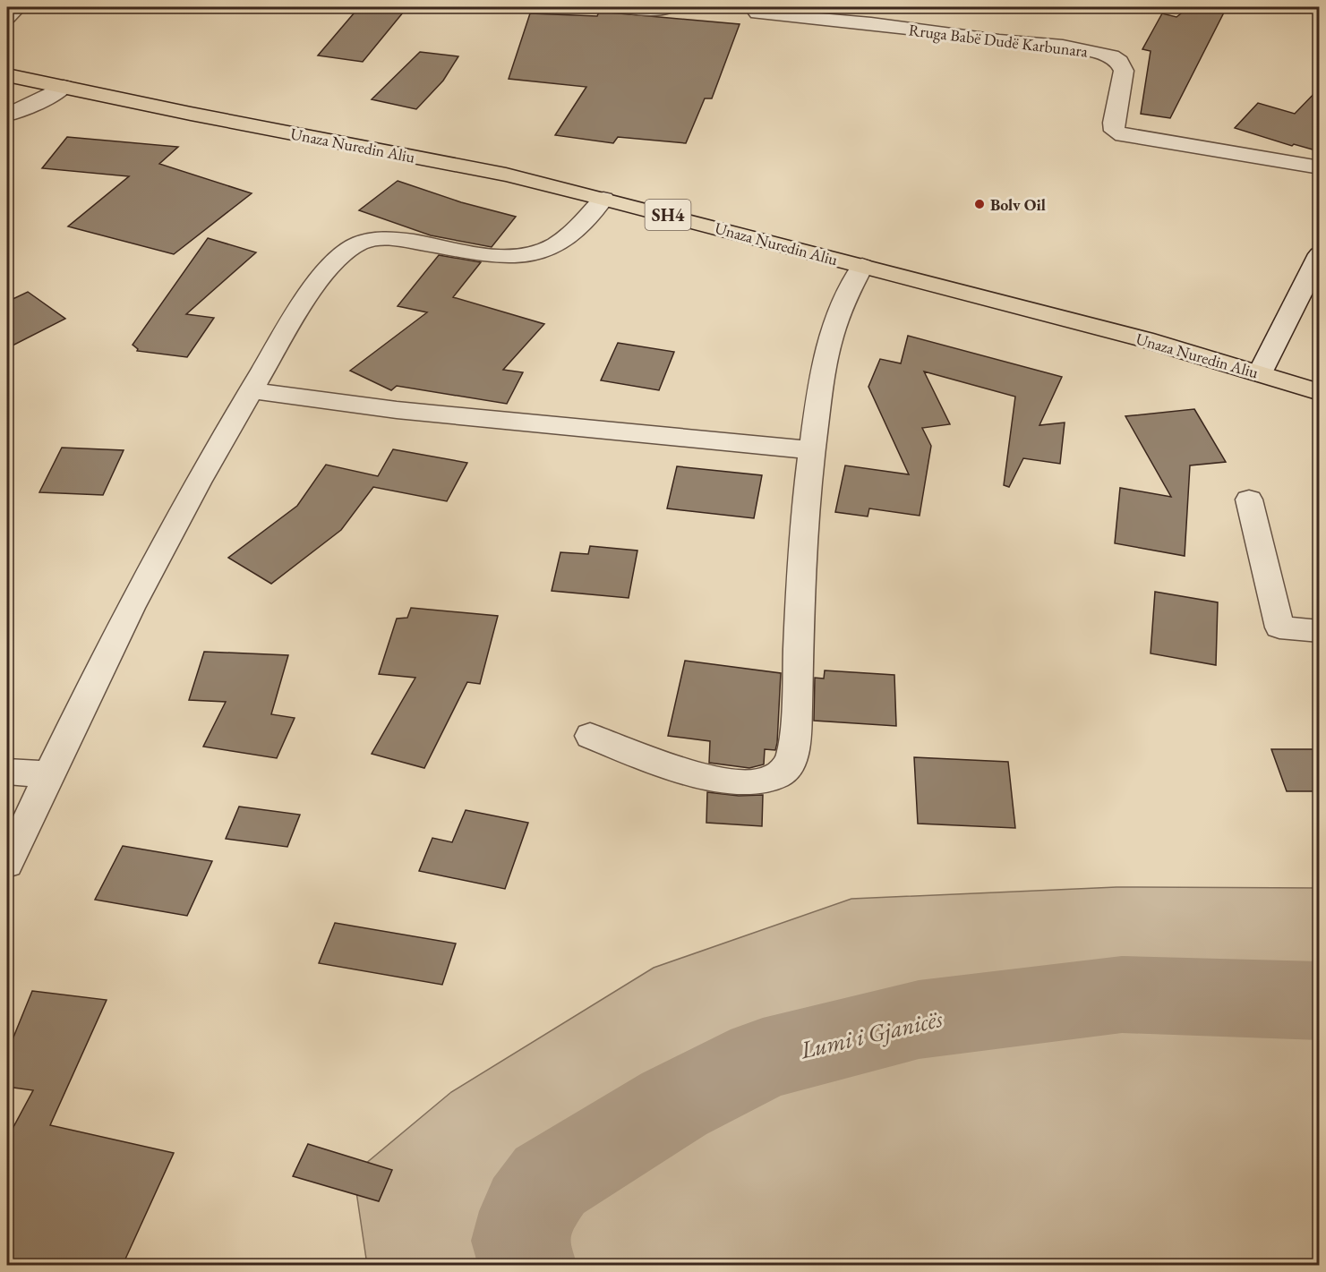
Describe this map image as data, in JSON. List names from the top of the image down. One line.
{"streets":{"main road":["Unaza Nuredin Aliu","SH4"],"street":["Rruga Babë Dudë Karbunara"]},"water":["Lumi i Gjanicës"],"places":["Bolv Oil"]}
